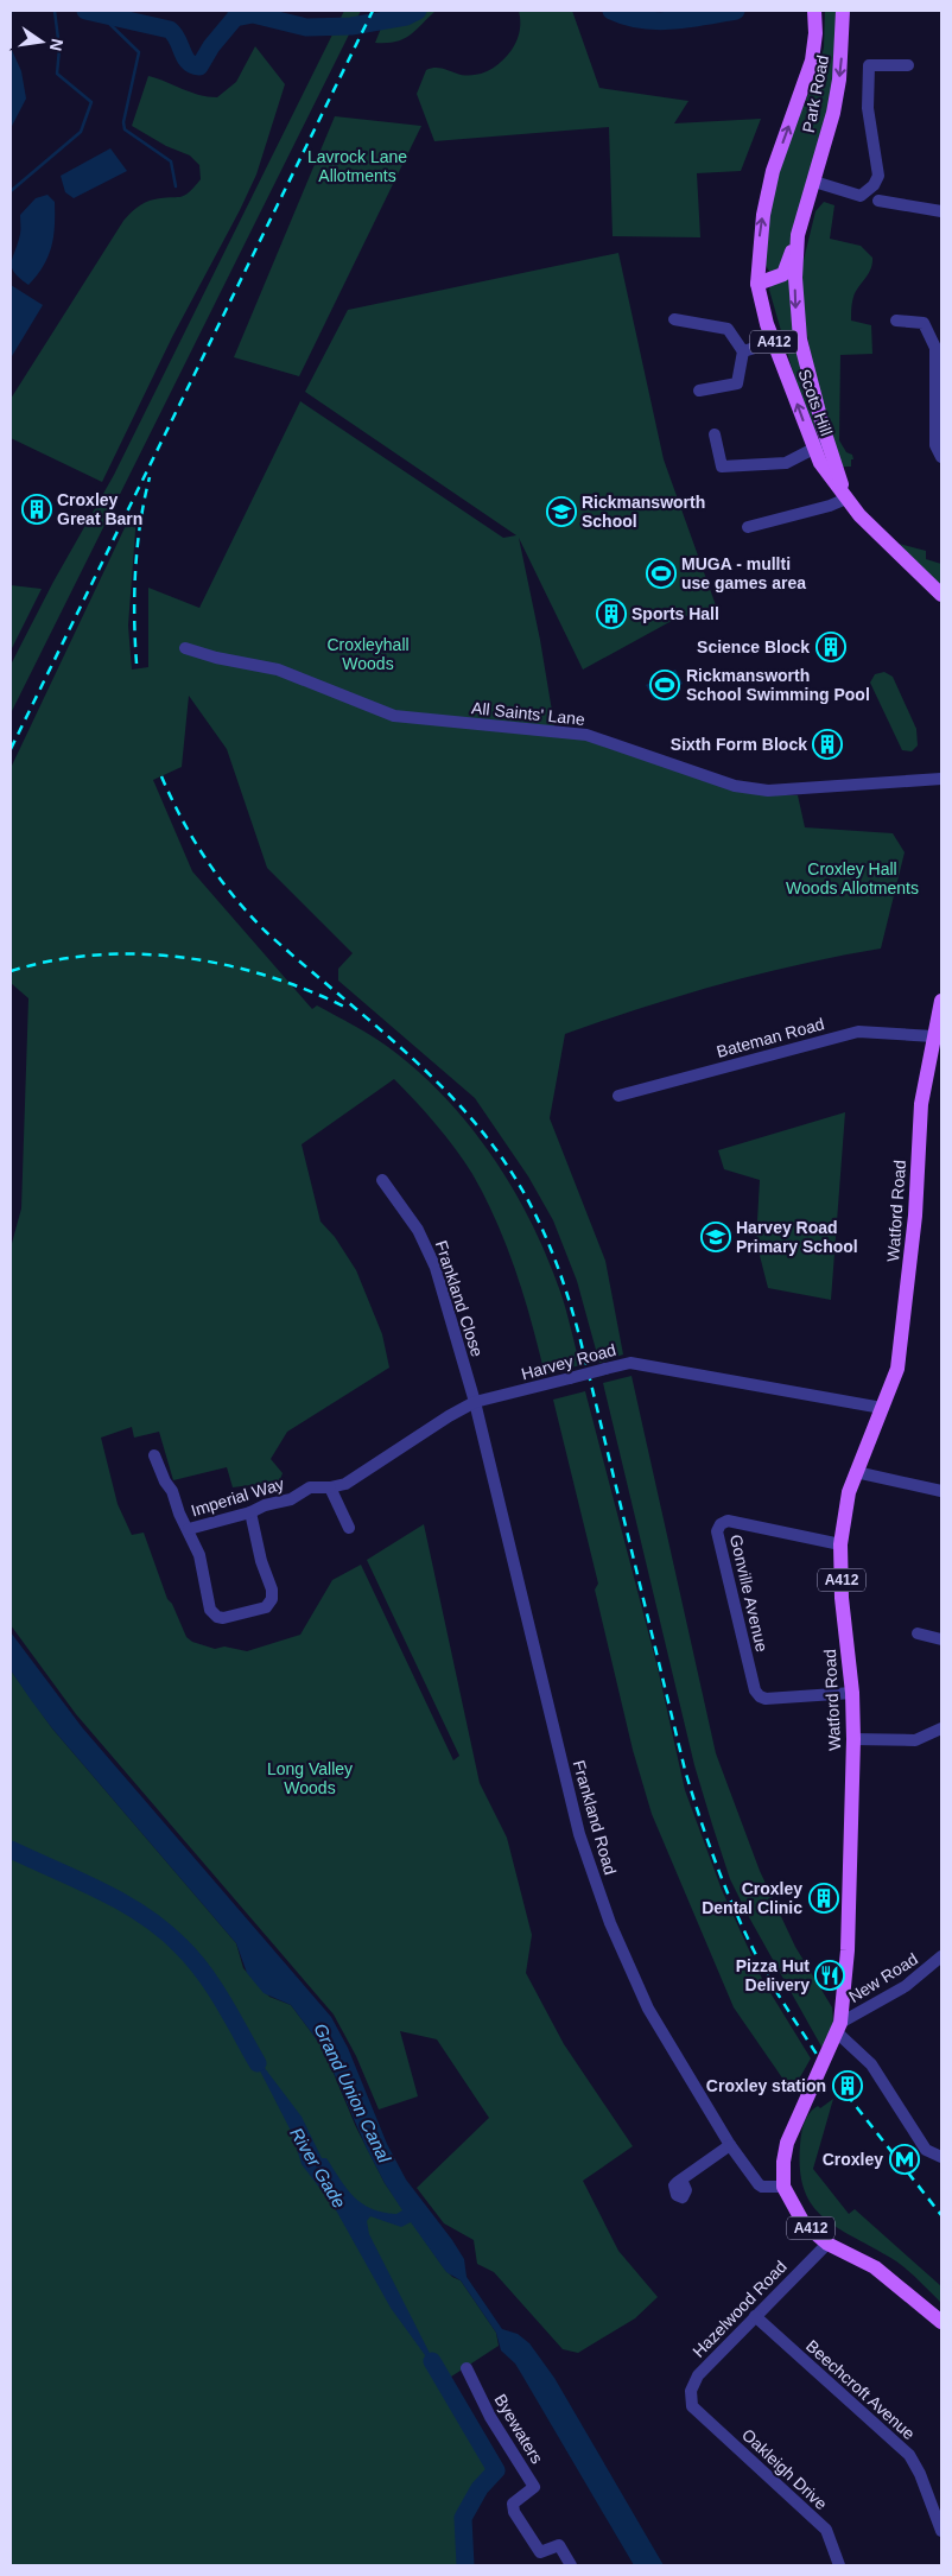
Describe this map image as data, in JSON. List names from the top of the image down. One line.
{"streets":{"main road":["Park Road","A412","Scots Hill","Watford Road"],"street":["All Saints' Lane","Bateman Road","Frankland Close","Harvey Road","Imperial Way","Gonville Avenue","Frankland Road","New Road","Hazelwood Road","Beechcroft Avenue","Byewaters","Oakleigh Drive"]},"crossings":[["Park Road","Scots Hill"],["A412","Scots Hill"],["A412","Watford Road"],["A412","Frankland Road"],["A412","Hazelwood Road"],["Bateman Road","Watford Road"],["Watford Road","Harvey Road"],["Watford Road","Gonville Avenue"],["Watford Road","Frankland Road"],["Watford Road","New Road"],["Frankland Close","Harvey Road"],["Frankland Close","Frankland Road"],["Harvey Road","Imperial Way"],["Harvey Road","Frankland Road"],["Hazelwood Road","Beechcroft Avenue"],["Hazelwood Road","Oakleigh Drive"]],"water":["Grand Union Canal","River Gade"],"parks":["Lavrock Lane Allotments","Croxleyhall Woods","Croxley Hall Woods Allotments","Long Valley Woods"],"places":{"building":["Croxley Great Barn","Sports Hall","Science Block","Sixth Form Block","Croxley Dental Clinic","Croxley station"],"school or university":["Rickmansworth School","Harvey Road Primary School"],"sports":["MUGA - mullti use games area","Rickmansworth School Swimming Pool"],"restaurant":["Pizza Hut Delivery"],"metro station":["Croxley"]},"north":"right"}
